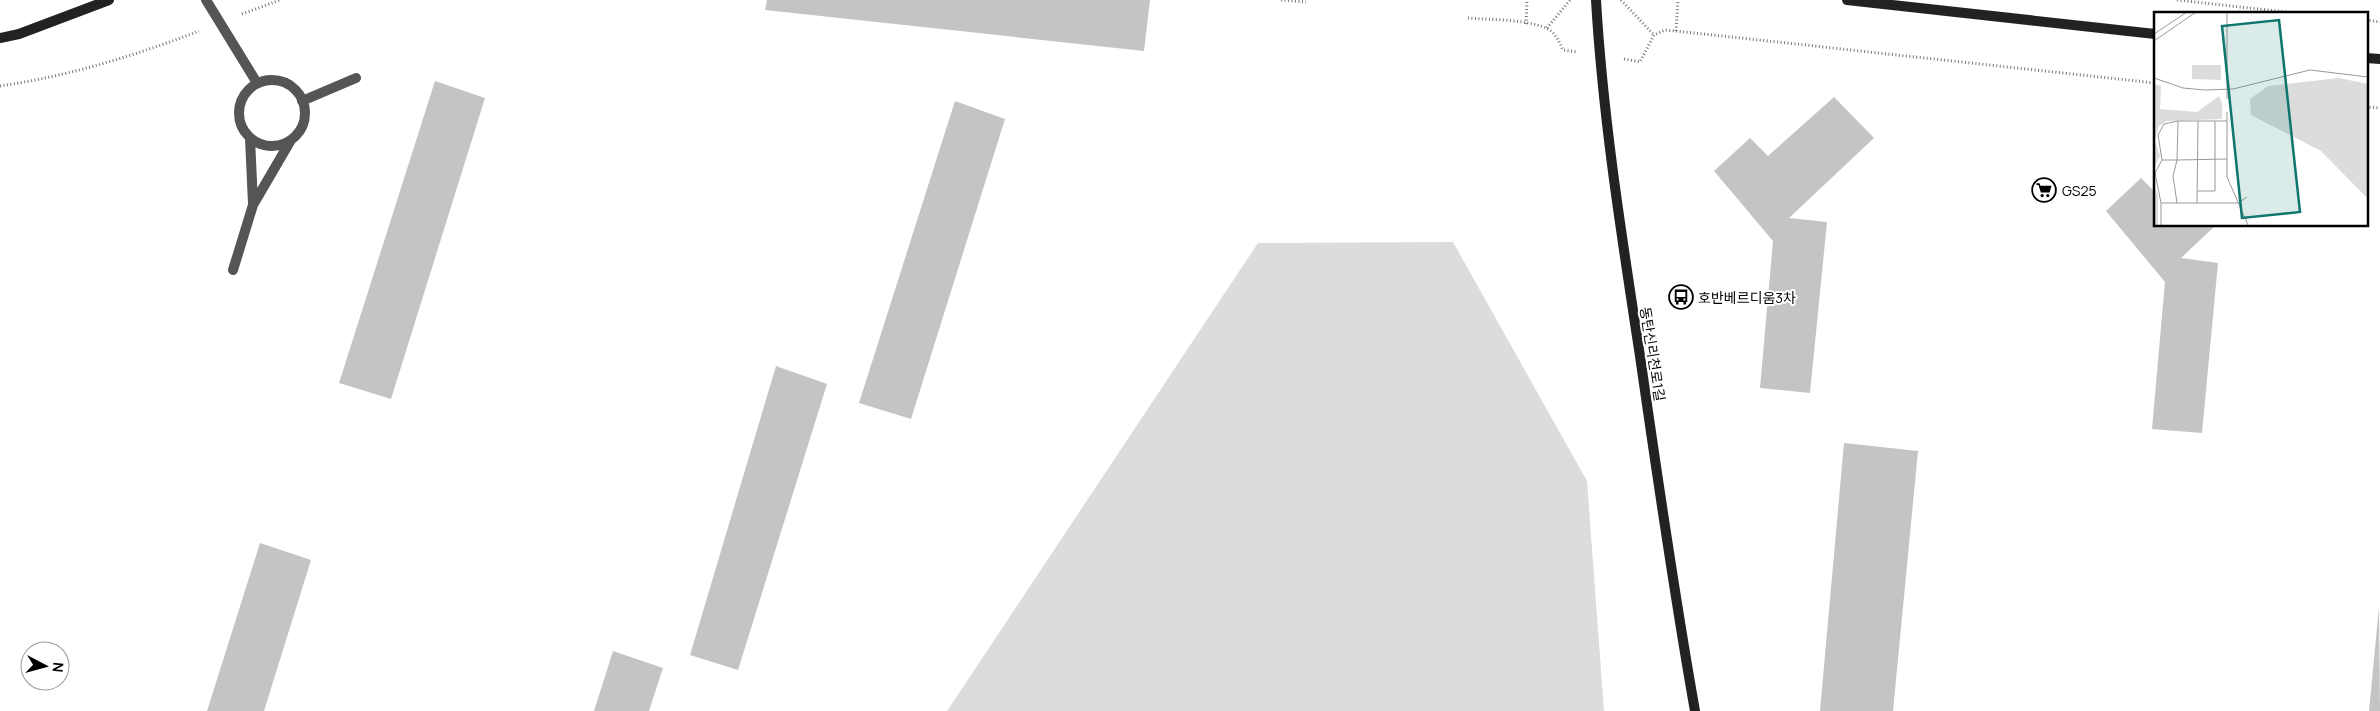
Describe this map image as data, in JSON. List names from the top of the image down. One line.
{"streets":{"street":["동탄신리천로1길"]},"places":{"supermarket":["GS25"],"bus stop":["호반베르디움3차"]},"north":"right"}
